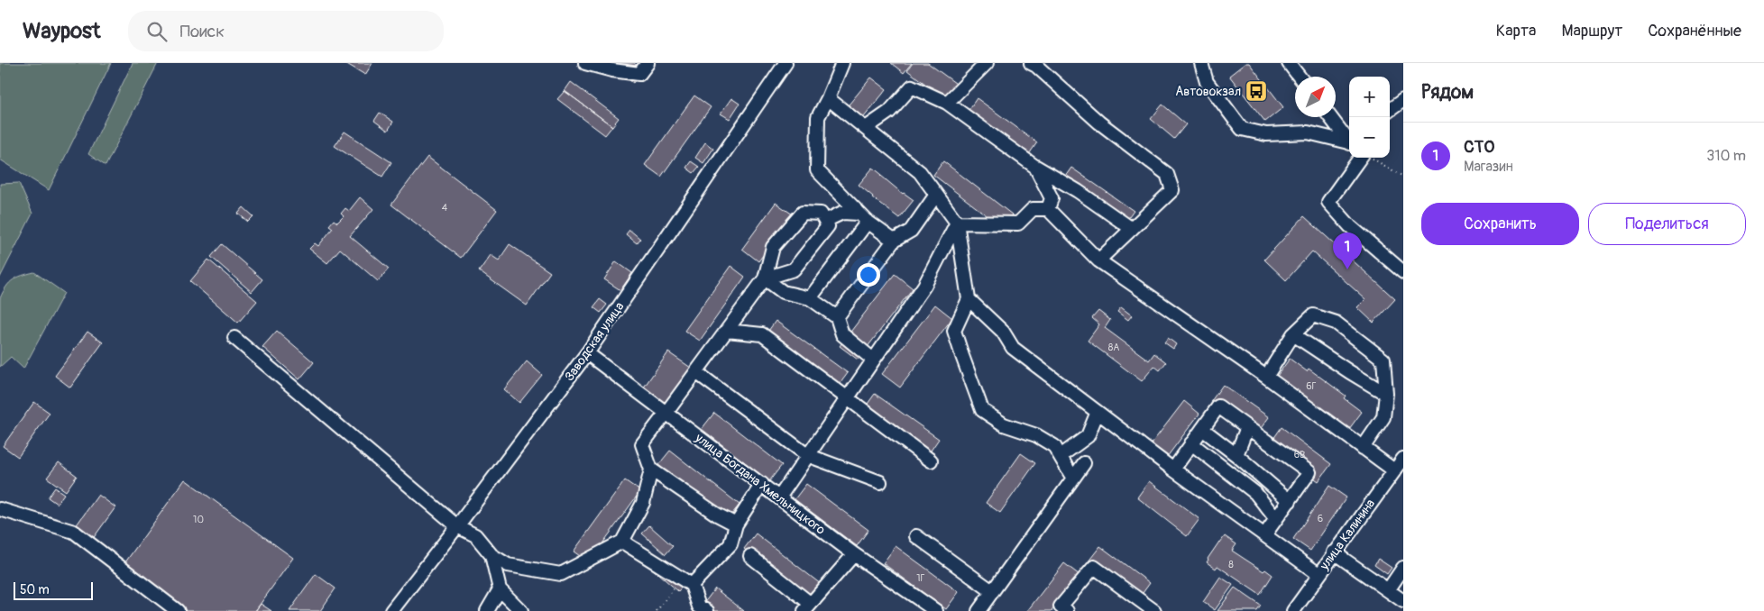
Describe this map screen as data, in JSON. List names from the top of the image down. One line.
{"streets":{"street":["Заводская улица","улица Богдана Хмельницкого","улица Калинина"]},"crossings":[["Заводская улица","улица Богдана Хмельницкого"]],"places":{"bus stop":["Автовокзал"]},"house_numbers":["4","8А","6Г","6В","6","10","8","1Г"],"scale_bar":"50 m","north":"top right","page":{"header":"Waypost","search":"Поиск","nav":["Карта","Маршрут","Сохранённые"],"heading":"Рядом","map_buttons":["+","−"],"list":[{"mark":"1","name":"СТО","note":"Магазин","value":"310 m"}],"buttons":["Сохранить","Поделиться"],"pins":"1","scale":"50 m"}}
